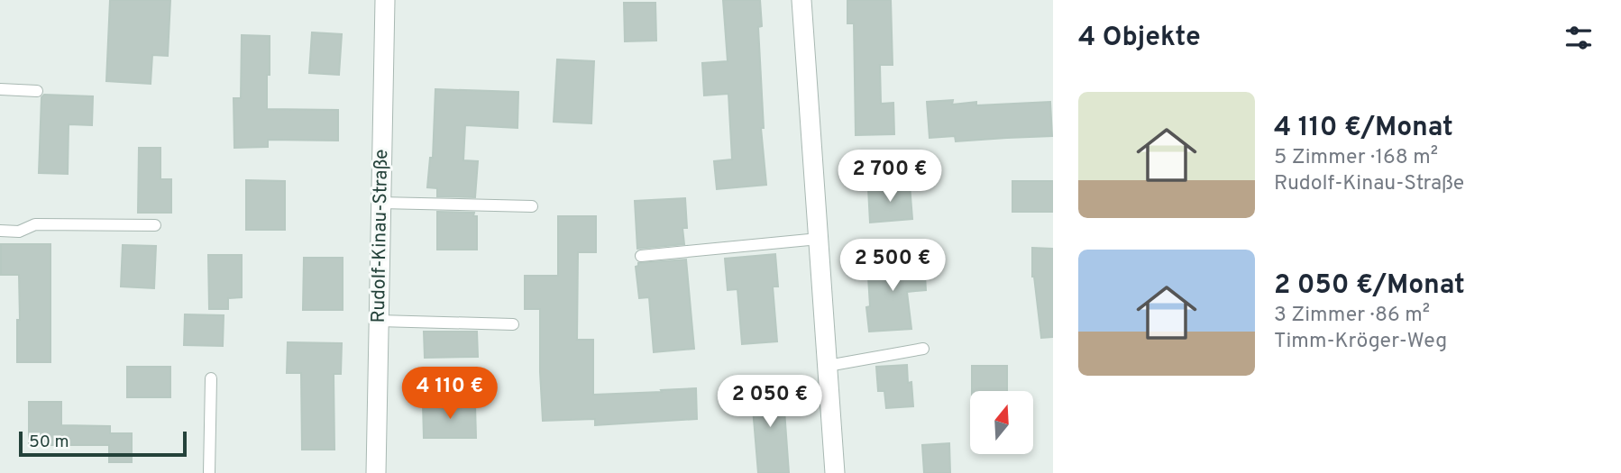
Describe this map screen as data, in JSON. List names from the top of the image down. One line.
{"streets":{"street":["Rudolf-Kinau-Straße"]},"scale_bar":"50 m","north":"top","page":{"heading":"4 Objekte","list":[{"name":"4 110 €/Monat","note":"5 Zimmer · 168 m² · Rudolf-Kinau-Straße"},{"name":"2 050 €/Monat","note":"3 Zimmer · 86 m² · Timm-Kröger-Weg"}],"price":["2 700 €","2 500 €","4 110 €","2 050 €"],"scale":"50 m"}}
